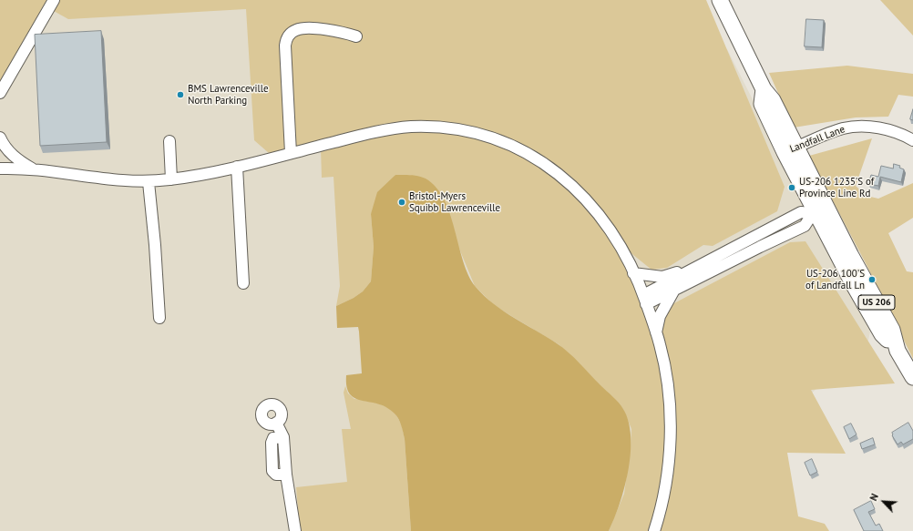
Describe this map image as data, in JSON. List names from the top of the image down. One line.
{"streets":{"highway":["US 206"],"street":["Landfall Lane"]},"crossings":[["Landfall Lane","US 206"]],"places":["BMS Lawrenceville North Parking","US-206 1235'S of Province Line Rd","Bristol-Myers Squibb Lawrenceville","US-206 100'S of Landfall Ln"],"north":"top left"}
